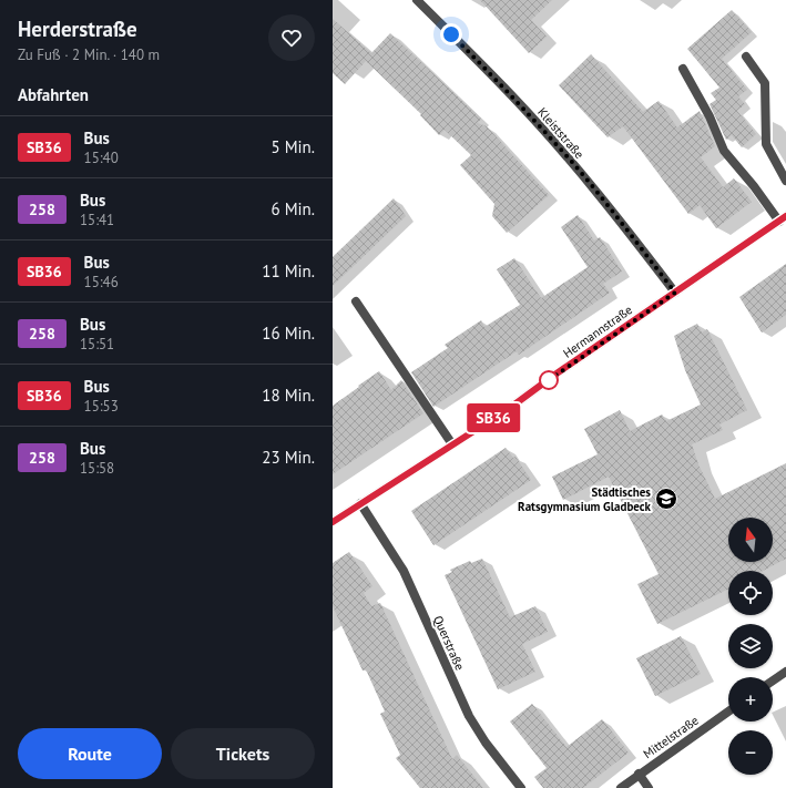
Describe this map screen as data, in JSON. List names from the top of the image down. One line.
{"streets":{"street":["Kleiststraße","Hermannstraße","Querstraße","Mittelstraße"]},"crossings":[["Kleiststraße","Hermannstraße"],["Hermannstraße","Querstraße"]],"places":{"school or university":["Städtisches Ratsgymnasium Gladbeck"]},"lines":["bus line SB36"],"north":"top","page":{"heading":[["Herderstraße","Zu Fuß · 2 Min. · 140 m"],"Abfahrten"],"on_map":"SB36","list":[{"mark":"SB36","name":"Bus","note":"15:40","value":"5 Min."},{"mark":"258","name":"Bus","note":"15:41","value":"6 Min."},{"mark":"SB36","name":"Bus","note":"15:46","value":"11 Min."},{"mark":"258","name":"Bus","note":"15:51","value":"16 Min."},{"mark":"SB36","name":"Bus","note":"15:53","value":"18 Min."},{"mark":"258","name":"Bus","note":"15:58","value":"23 Min."}],"map_buttons":["+","−"],"buttons":["Route","Tickets"]}}
